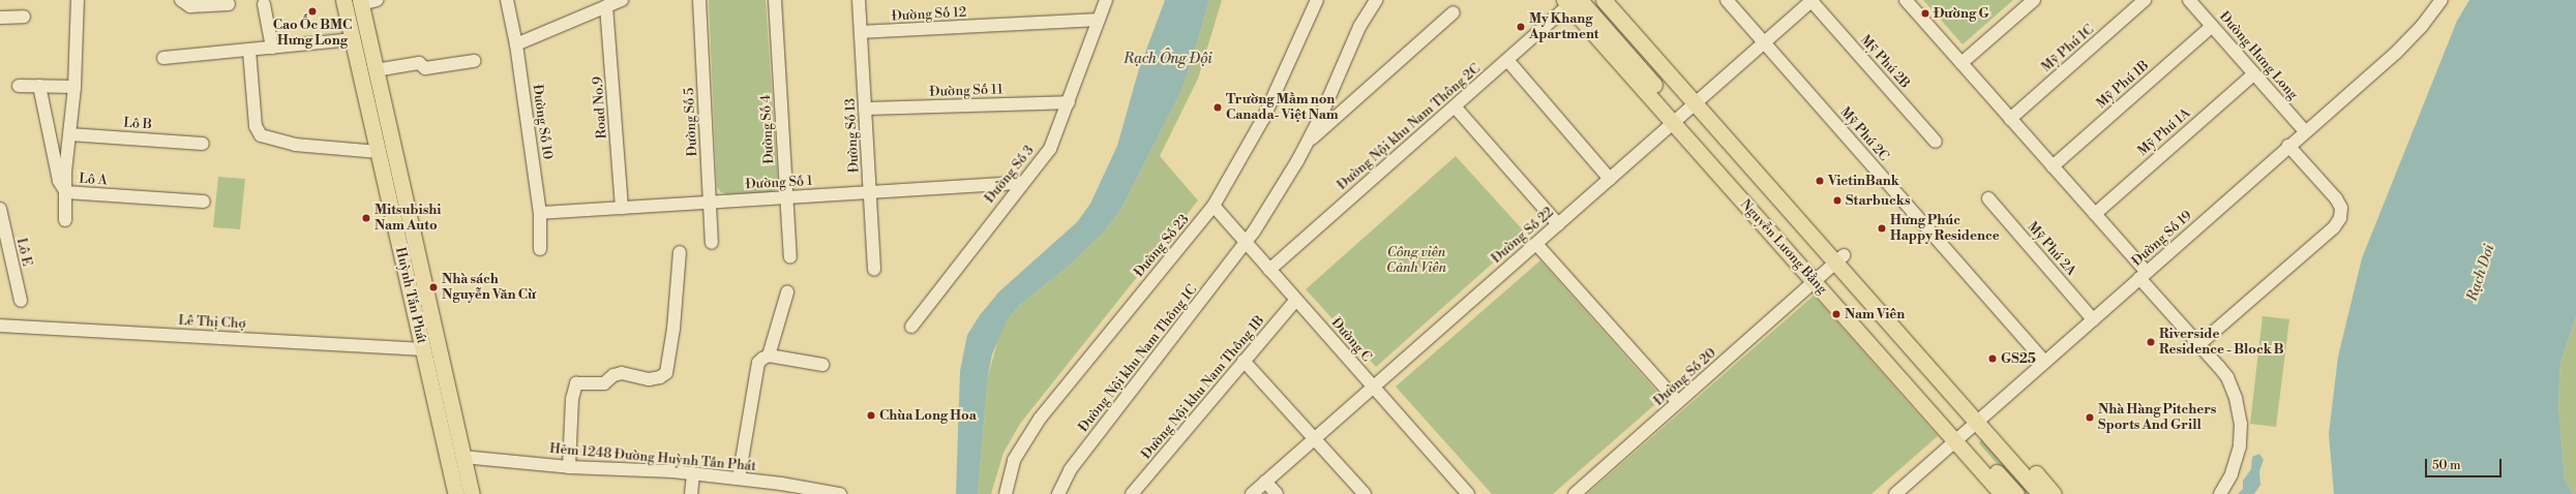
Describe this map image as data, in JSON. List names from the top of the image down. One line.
{"streets":{"main road":["Nguyễn Lương Bằng","Huỳnh Tấn Phát"],"street":["Đường Số 12","Mỹ Phú 1C","Đường Hưng Long","Mỹ Phú 2B","Mỹ Phú 1B","Đường Số 11","Road No.9","Đường Số 10","Đường Số 5","Lô B","Đường Nội khu Nam Thông 2C","Đường Số 4","Mỹ Phú 1A","Mỹ Phú 2C","Đường Số 13","Đường Số 3","Lô A","Đường Số 1","Đường Số 22","Đường Số 19","Đường Số 23","Mỹ Phú 2A","Lô E","Lê Thị Chợ","Đường C","Đường Nội khu Nam Thông 1C","Đường Số 20","Đường Nội khu Nam Thông 1B","Hẻm 1248 Đường Huỳnh Tấn Phát"]},"crossings":[["Đường Số 12","Đường Số 13"],["Đường Số 12","Đường Số 3"],["Đường Hưng Long","Mỹ Phú 1B"],["Đường Hưng Long","Mỹ Phú 1A"],["Đường Hưng Long","Đường Số 19"],["Mỹ Phú 2B","Đường Số 22"],["Đường Số 11","Đường Số 13"],["Đường Số 11","Đường Số 3"],["Road No.9","Đường Số 1"],["Đường Số 10","Đường Số 1"],["Đường Số 5","Đường Số 1"],["Đường Nội khu Nam Thông 2C","Nguyễn Lương Bằng"],["Đường Nội khu Nam Thông 2C","Đường C"],["Đường Số 4","Đường Số 1"],["Mỹ Phú 2C","Đường Số 22"],["Mỹ Phú 2C","Đường Số 19"],["Đường Số 13","Đường Số 1"],["Đường Số 3","Đường Số 1"],["Đường Số 22","Nguyễn Lương Bằng"],["Đường Số 22","Đường C"],["Đường Số 19","Nguyễn Lương Bằng"],["Đường Số 19","Mỹ Phú 2A"],["Đường Số 23","Đường C"],["Nguyễn Lương Bằng","Đường Số 20"],["Huỳnh Tấn Phát","Lê Thị Chợ"],["Huỳnh Tấn Phát","Hẻm 1248 Đường Huỳnh Tấn Phát"],["Đường C","Đường Nội khu Nam Thông 1C"],["Đường C","Đường Nội khu Nam Thông 1B"]],"water":["Rạch Ông Đội","Rạch Dơi"],"parks":["Công viên Cảnh Viên"],"places":["Cao Ốc BMC Hưng Long","Đường G","My Khang Apartment","Trường Mầm non Canada- Việt Nam","VietinBank","Starbucks","Mitsubishi Nam Auto","Hưng Phúc Happy Residence","Nhà sách Nguyễn Văn Cừ","Nam Viên","Riverside Residence - Block B","GS25","Chùa Long Hoa","Nhà Hàng Pitchers Sports And Grill"],"scale_bar":"50 m"}
